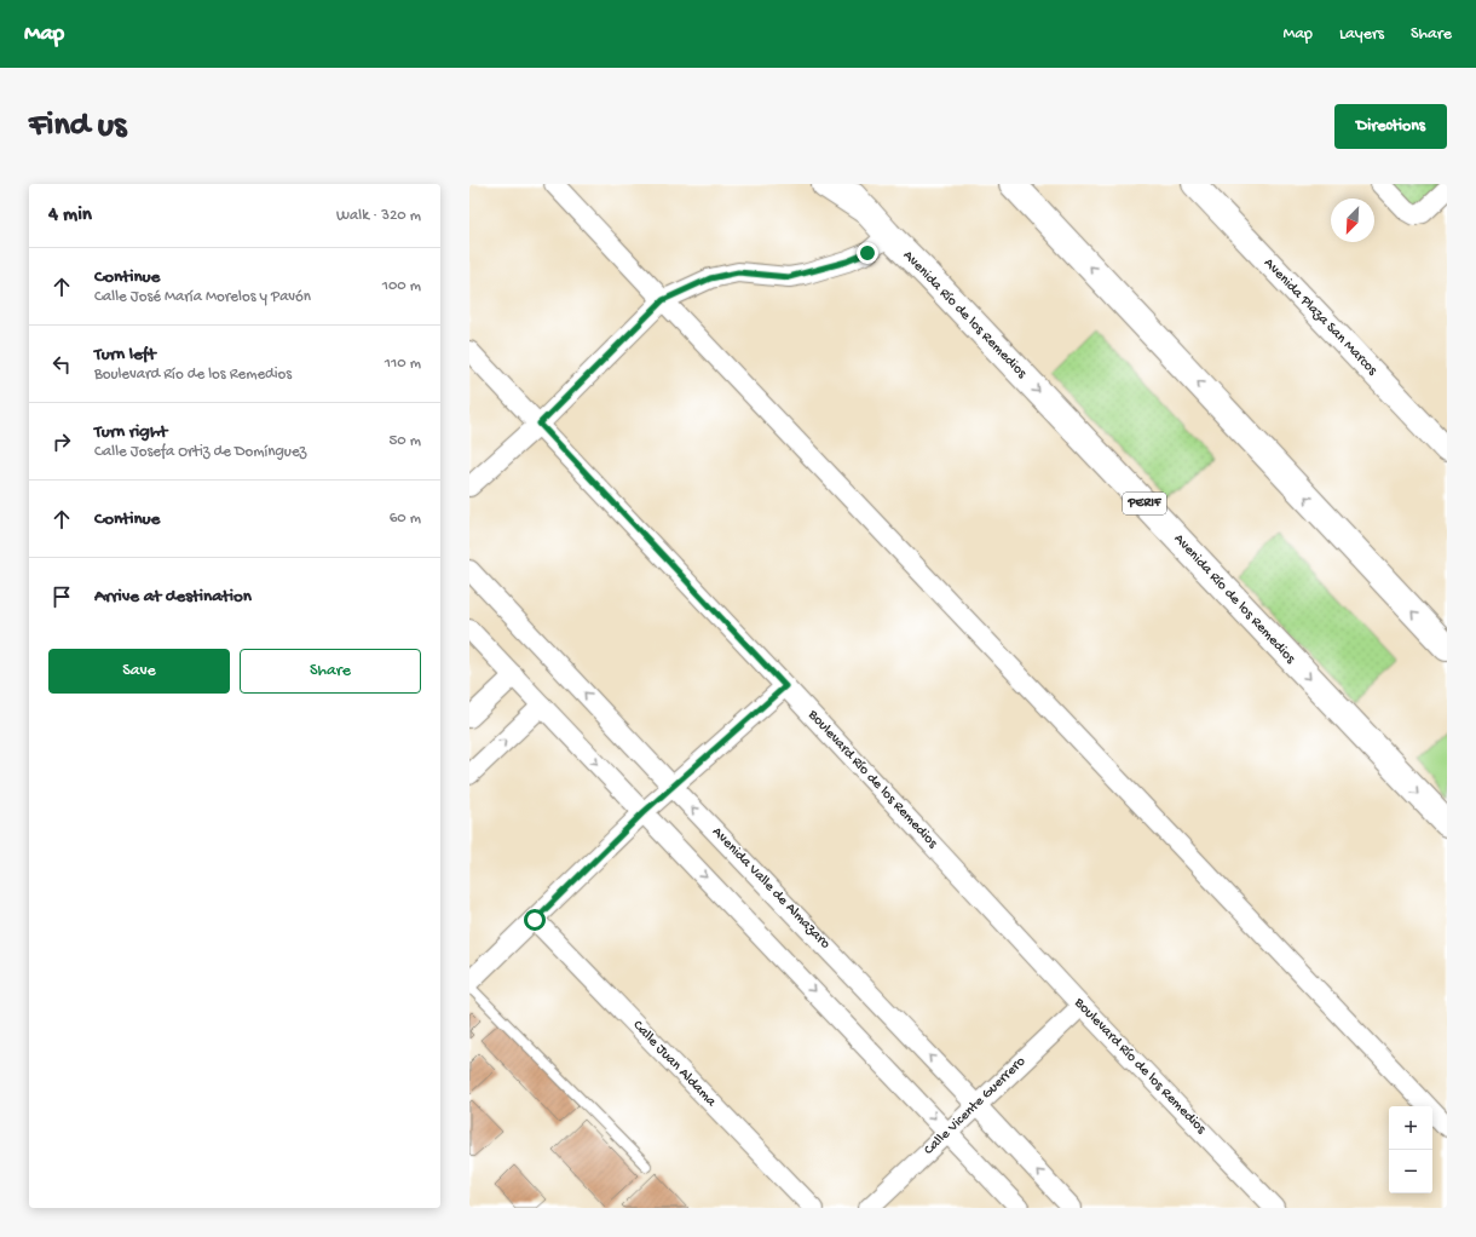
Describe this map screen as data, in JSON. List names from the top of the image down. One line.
{"streets":{"highway":["Avenida Río de los Remedios","PERIF"],"street":["Avenida Plaza San Marcos","Boulevard Río de los Remedios","Avenida Valle de Almazaro","Calle Juan Aldama","Calle Vicente Guerrero"]},"crossings":[["Boulevard Río de los Remedios","Calle Vicente Guerrero"],["Avenida Valle de Almazaro","Calle Vicente Guerrero"]],"north":"bottom left","page":{"header":"Map","nav":["Map","Layers","Share"],"buttons":["Directions",["Save","Share"]],"title":"Find us","heading":["4 min","Walk · 320 m"],"list":[["Continue","Calle José María Morelos y Pavón","100 m"],["Turn left","Boulevard Río de los Remedios","110 m"],["Turn right","Calle Josefa Ortiz de Domínguez","50 m"],["Continue","60 m"],"Arrive at destination"],"map_buttons":["+","−"]}}
